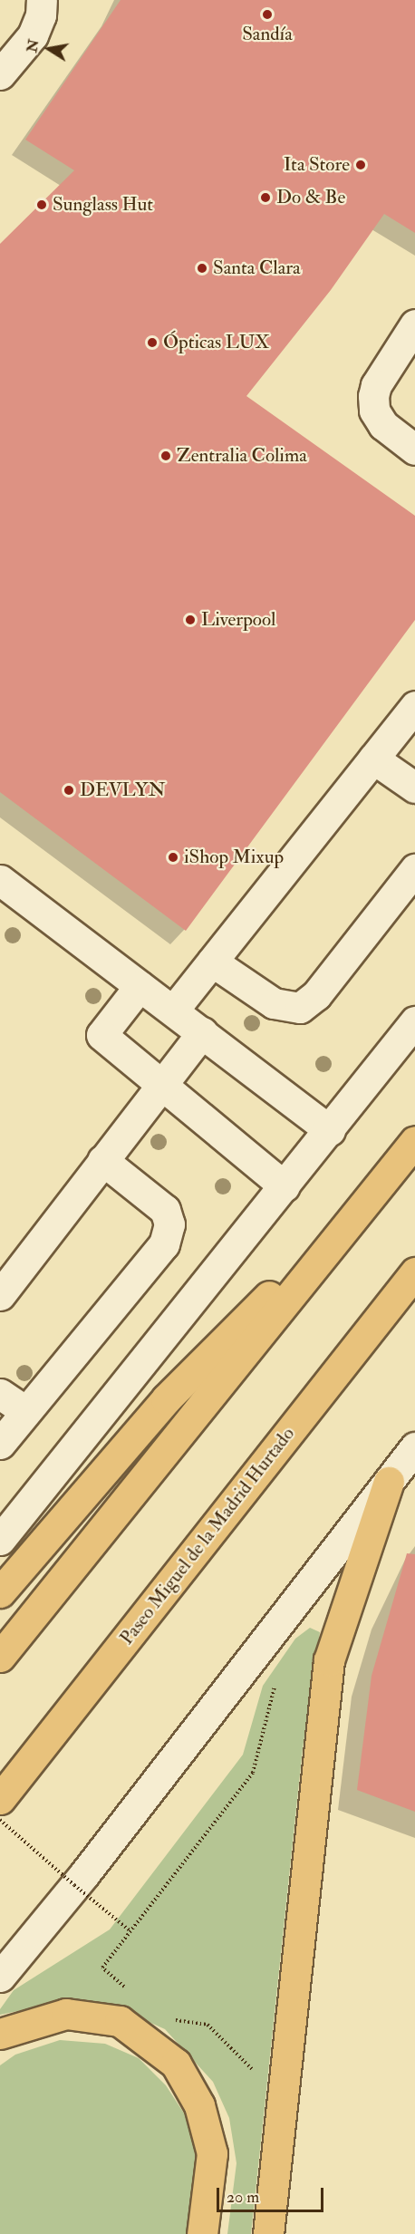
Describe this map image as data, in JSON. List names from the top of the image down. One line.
{"streets":{"main road":["Paseo Miguel de la Madrid Hurtado"]},"places":["Sandía","Ita Store","Do & Be","Sunglass Hut","Santa Clara","Ópticas LUX","Zentralia Colima","Liverpool","DEVLYN","iShop Mixup"],"scale_bar":"20 m","north":"left"}
